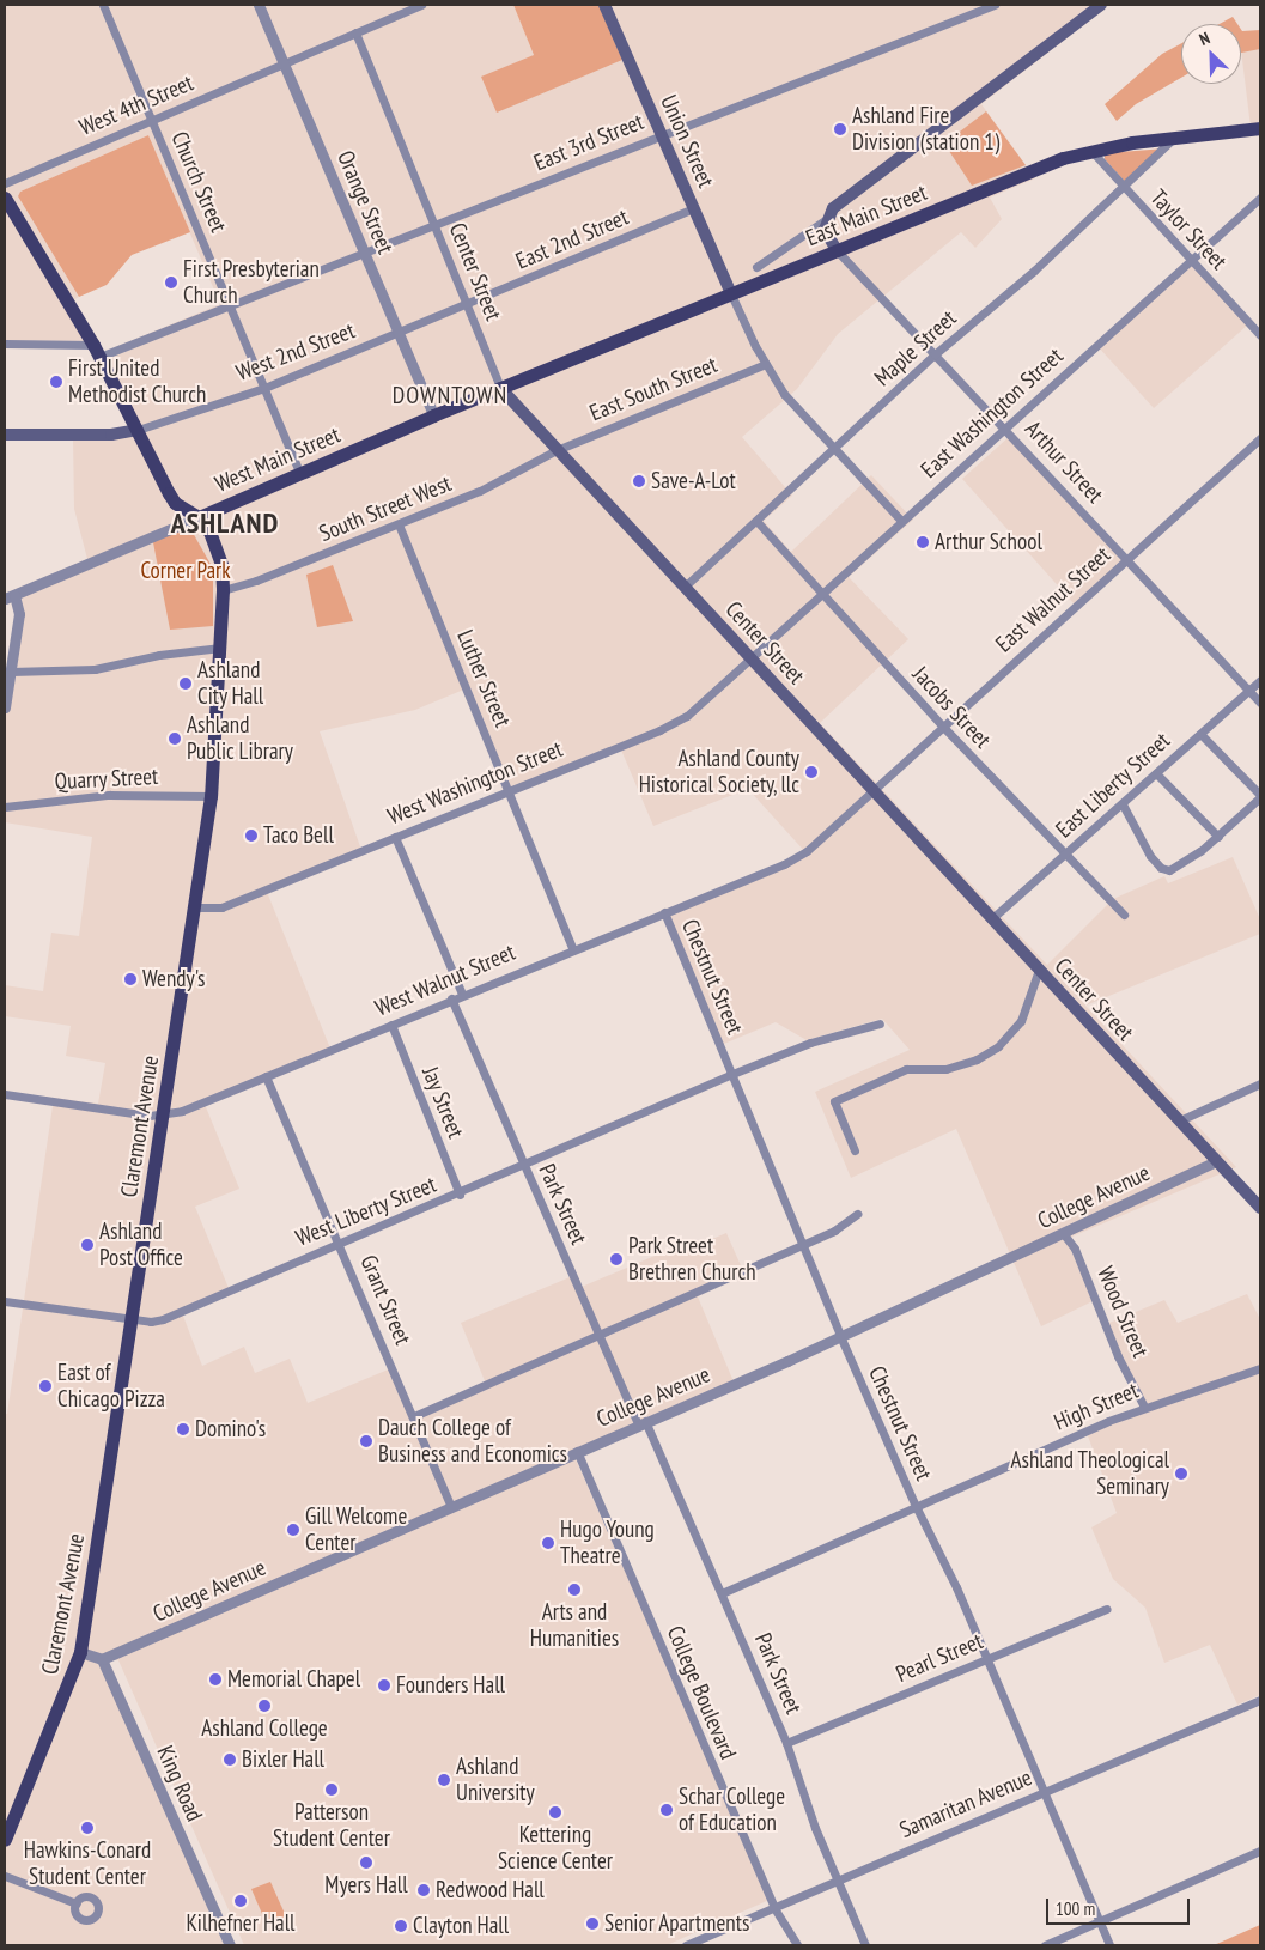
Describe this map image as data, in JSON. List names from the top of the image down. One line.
{"streets":{"main road":["Union Street","East Main Street","Center Street","West Main Street","Claremont Avenue"],"street":["West 4th Street","East 3rd Street","Church Street","Orange Street","Taylor Street","East 2nd Street","Maple Street","West 2nd Street","East South Street","East Washington Street","Arthur Street","South Street West","East Walnut Street","Luther Street","Jacobs Street","Quarry Street","West Washington Street","East Liberty Street","Chestnut Street","West Walnut Street","Jay Street","College Avenue","Park Street","West Liberty Street","Grant Street","Wood Street","High Street","Pearl Street","College Boulevard","King Road","Samaritan Avenue"]},"crossings":[["West 4th Street","Church Street"],["West 4th Street","Orange Street"],["West 4th Street","Center Street"],["Union Street","East 3rd Street"],["Union Street","East Main Street"],["Union Street","East 2nd Street"],["East 3rd Street","Church Street"],["East 3rd Street","Orange Street"],["East 3rd Street","Center Street"],["Church Street","West 2nd Street"],["Church Street","West Main Street"],["Orange Street","East 2nd Street"],["Orange Street","West 2nd Street"],["Orange Street","West Main Street"],["East Main Street","Taylor Street"],["East Main Street","Center Street"],["East Main Street","Maple Street"],["East Main Street","West Main Street"],["East Main Street","Arthur Street"],["Taylor Street","Maple Street"],["Taylor Street","East Washington Street"],["East 2nd Street","Center Street"],["East 2nd Street","West 2nd Street"],["Center Street","Maple Street"],["Center Street","East South Street"],["Center Street","East Washington Street"],["Center Street","West Main Street"],["Center Street","South Street West"],["Center Street","East Walnut Street"],["Center Street","West Washington Street"],["Center Street","East Liberty Street"],["Center Street","West Walnut Street"],["Center Street","College Avenue"],["Maple Street","Arthur Street"],["Maple Street","Jacobs Street"],["East South Street","South Street West"],["East Washington Street","Arthur Street"],["East Washington Street","Jacobs Street"],["East Washington Street","West Washington Street"],["West Main Street","Claremont Avenue"],["Arthur Street","East Walnut Street"],["Arthur Street","East Liberty Street"],["South Street West","Luther Street"],["South Street West","Claremont Avenue"],["East Walnut Street","Jacobs Street"],["East Walnut Street","West Walnut Street"],["Luther Street","West Washington Street"],["Luther Street","West Walnut Street"],["Jacobs Street","East Liberty Street"],["Quarry Street","Claremont Avenue"],["West Washington Street","Claremont Avenue"],["Chestnut Street","West Walnut Street"],["Chestnut Street","College Avenue"],["Chestnut Street","West Liberty Street"],["Chestnut Street","High Street"],["Chestnut Street","Pearl Street"],["Chestnut Street","Samaritan Avenue"],["West Walnut Street","Jay Street"],["West Walnut Street","Claremont Avenue"],["West Walnut Street","Park Street"],["West Walnut Street","Grant Street"],["Jay Street","West Liberty Street"],["Claremont Avenue","West Liberty Street"],["College Avenue","Park Street"],["College Avenue","Grant Street"],["College Avenue","Wood Street"],["College Avenue","College Boulevard"],["College Avenue","King Road"],["Park Street","West Liberty Street"],["Park Street","High Street"],["Park Street","Pearl Street"],["Park Street","Samaritan Avenue"],["West Liberty Street","Grant Street"],["Wood Street","High Street"],["College Boulevard","Samaritan Avenue"]],"districts":["DOWNTOWN","ASHLAND"],"parks":["Corner Park"],"places":["Ashland Fire Division (station 1)","First Presbyterian Church","First United Methodist Church","Save-A-Lot","Arthur School","Ashland City Hall","Ashland Public Library","Ashland County Historical Society, llc","Taco Bell","Wendy's","Ashland Post Office","Park Street Brethren Church","East of Chicago Pizza","Domino's","Dauch College of Business and Economics","Ashland Theological Seminary","Gill Welcome Center","Hugo Young Theatre","Arts and Humanities","Memorial Chapel","Founders Hall","Ashland College","Bixler Hall","Ashland University","Patterson Student Center","Schar College of Education","Kettering Science Center","Hawkins-Conard Student Center","Myers Hall","Redwood Hall","Kilhefner Hall","Senior Apartments","Clayton Hall"],"scale_bar":"100 m","north":"top left"}
